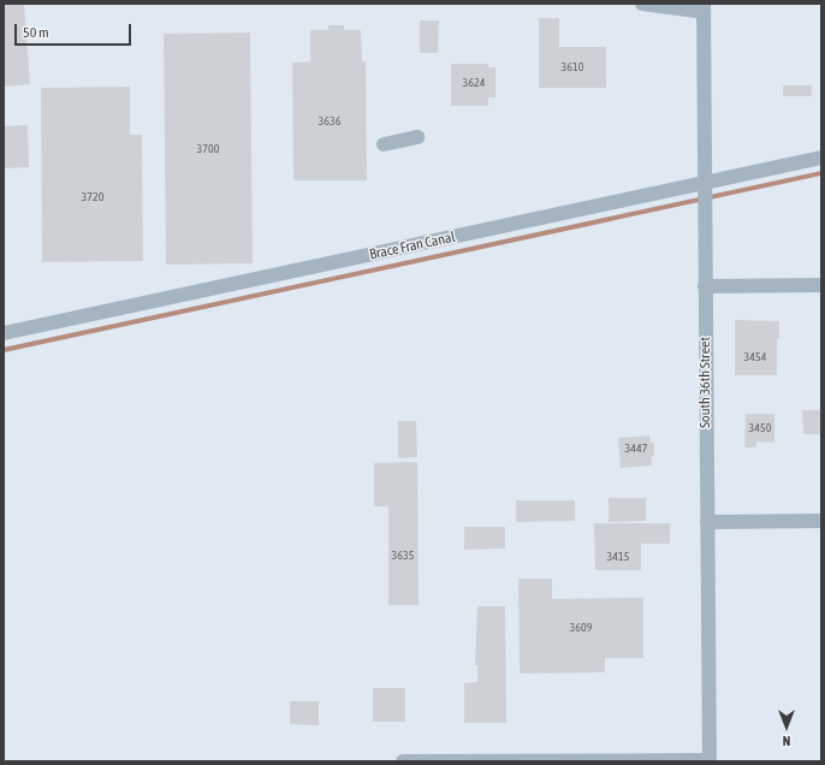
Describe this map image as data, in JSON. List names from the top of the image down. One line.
{"streets":{"street":["Brace Fran Canal","South 36th Street"]},"crossings":[["Brace Fran Canal","South 36th Street"]],"house_numbers":["3610","3624","3636","3700","3720","3454","3450","3447","3635","3415","3609"],"scale_bar":"50 m","north":"bottom"}
